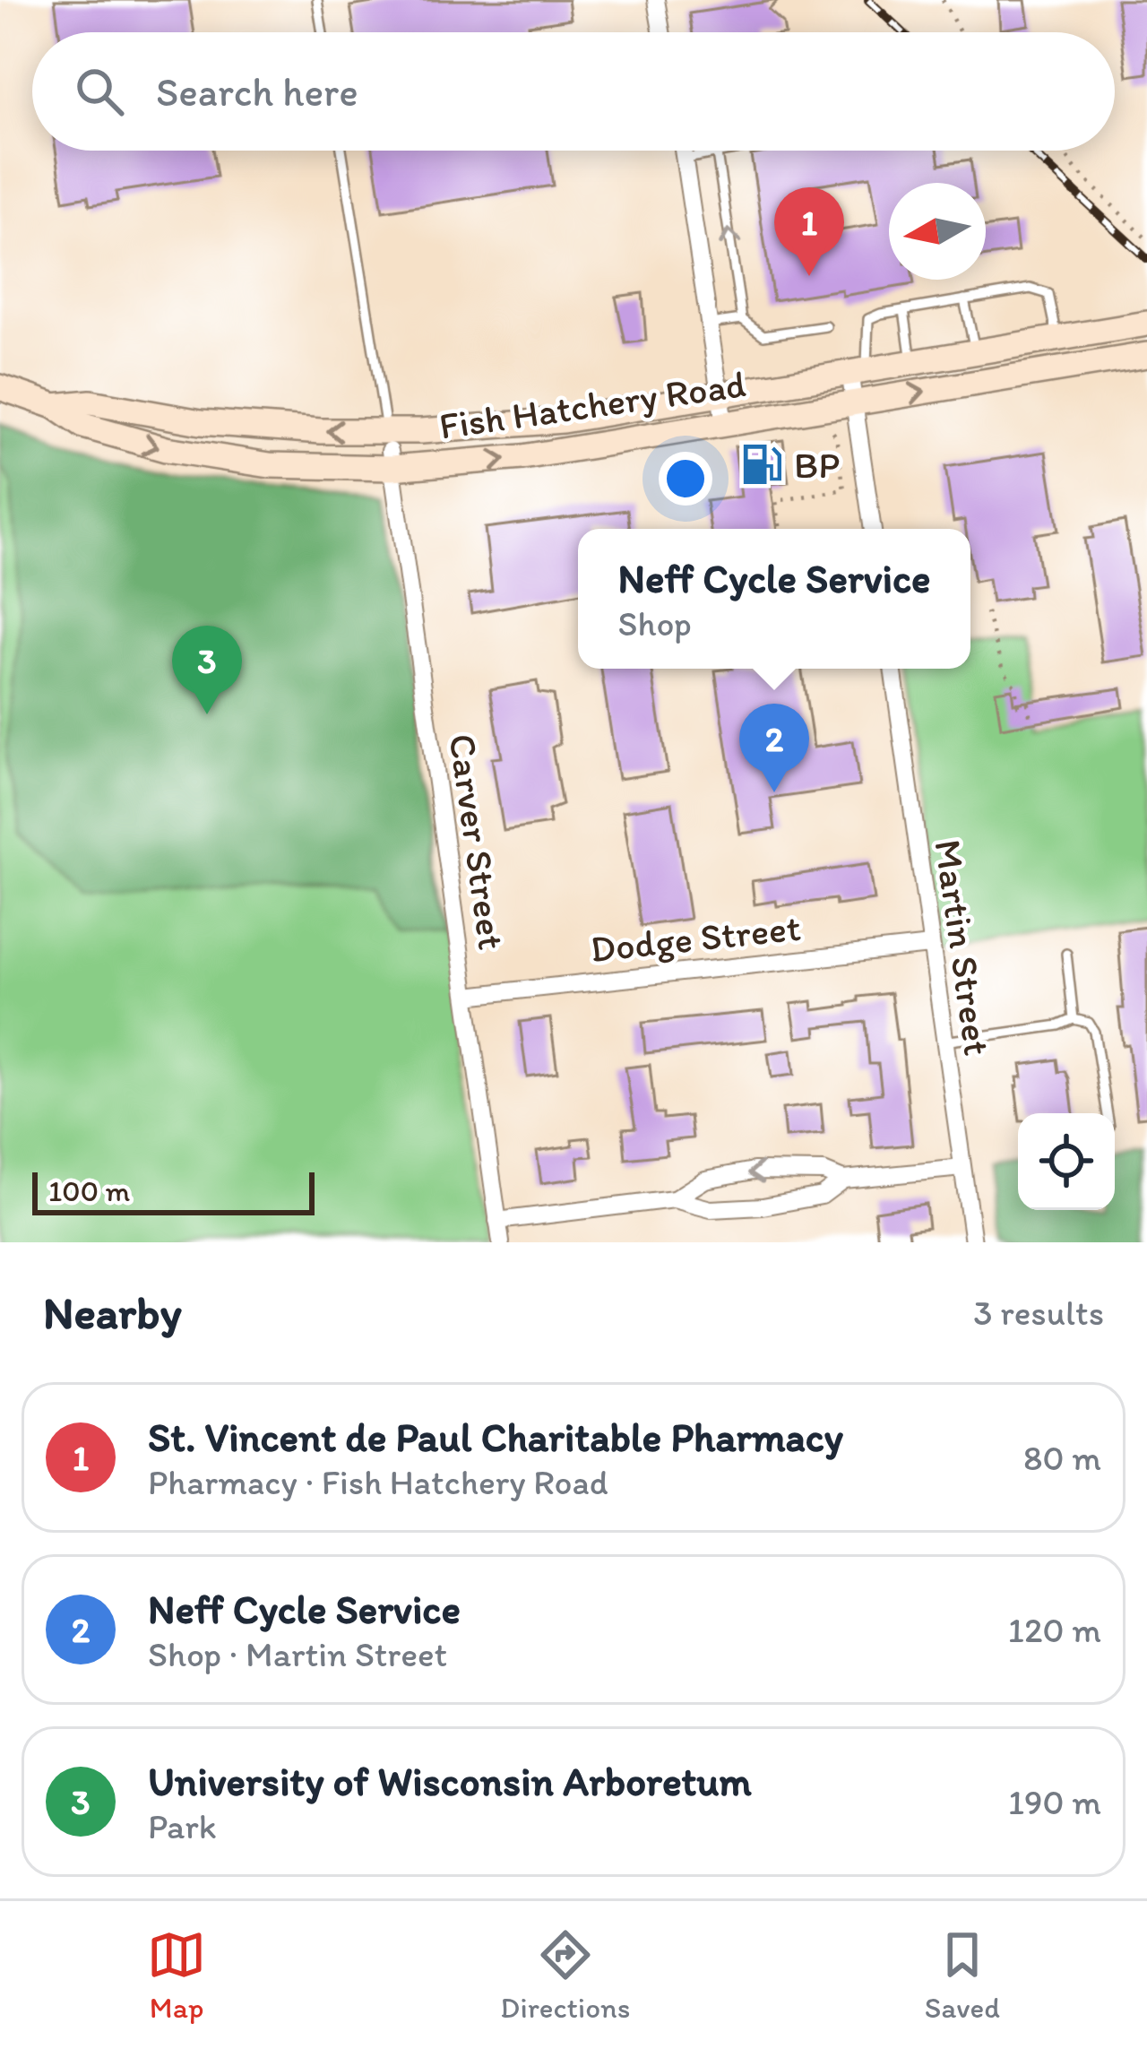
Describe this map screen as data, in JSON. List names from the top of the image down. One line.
{"streets":{"main road":["Fish Hatchery Road"],"street":["Carver Street","Dodge Street","Martin Street"]},"crossings":[["Fish Hatchery Road","Carver Street"],["Carver Street","Dodge Street"],["Dodge Street","Martin Street"]],"places":{"fuel station":["BP"]},"scale_bar":"100 m","north":"left","page":{"search":"Search here","pins":["1","3","2"],"popup":["Neff Cycle Service","Shop"],"scale":"100 m","heading":["Nearby","3 results"],"list":[{"mark":"1","name":"St. Vincent de Paul Charitable Pharmacy","note":"Pharmacy · Fish Hatchery Road","value":"80 m"},{"mark":"2","name":"Neff Cycle Service","note":"Shop · Martin Street","value":"120 m"},{"mark":"3","name":"University of Wisconsin Arboretum","note":"Park","value":"190 m"}],"nav":["Map","Directions","Saved"]}}
